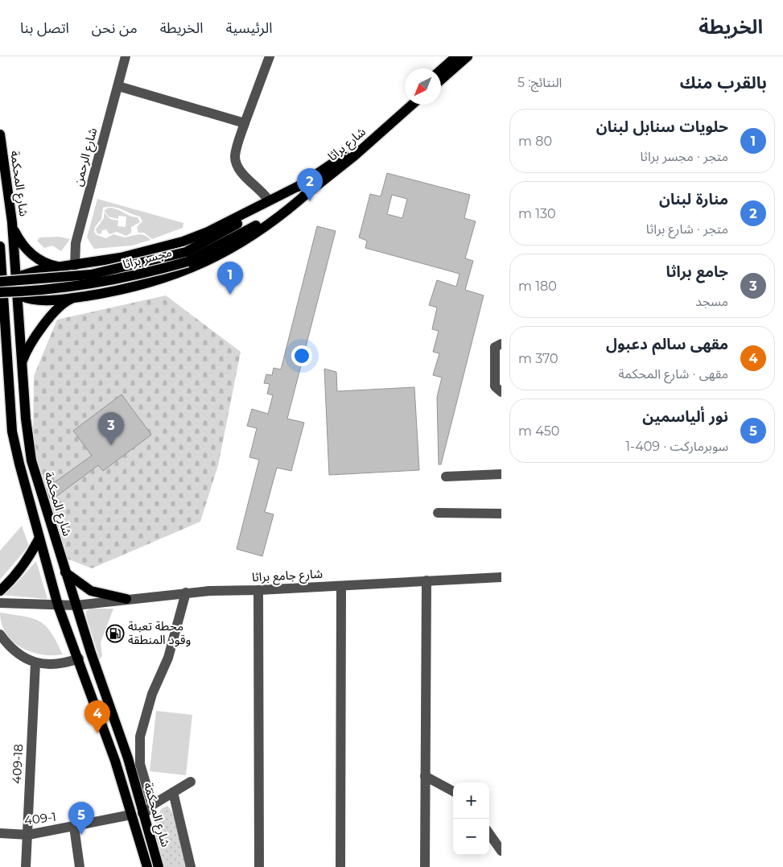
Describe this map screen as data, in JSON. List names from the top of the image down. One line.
{"streets":{"main road":["شارع براثا","شارع المحكمة","مجسر براثا"],"street":["شارع الرحمن","شارع جامع براثا","409-18","409-1"]},"crossings":[["شارع براثا","مجسر براثا"],["شارع المحكمة","مجسر براثا"],["شارع المحكمة","شارع جامع براثا"],["شارع المحكمة","409-1"],["409-18","409-1"]],"places":{"fuel station":["محطة تعبئة وقود المنطقة"]},"north":"bottom left","page":{"header":"الخريطة","nav":["الرئيسية","الخريطة","من نحن","اتصل بنا"],"heading":["بالقرب منك","النتائج: 5"],"list":[{"mark":"1","name":"حلويات سنابل لبنان","note":"متجر · مجسر براثا","value":"80 m"},{"mark":"2","name":"منارة لبنان","note":"متجر · شارع براثا","value":"130 m"},{"mark":"3","name":"جامع براثا","note":"مسجد","value":"180 m"},{"mark":"4","name":"مقهى سالم دعبول","note":"مقهى · شارع المحكمة","value":"370 m"},{"mark":"5","name":"نور ألياسمين","note":"سوبرماركت · 409-1","value":"450 m"}],"pins":["2","1","3","4","5"],"map_buttons":["+","−"]}}
